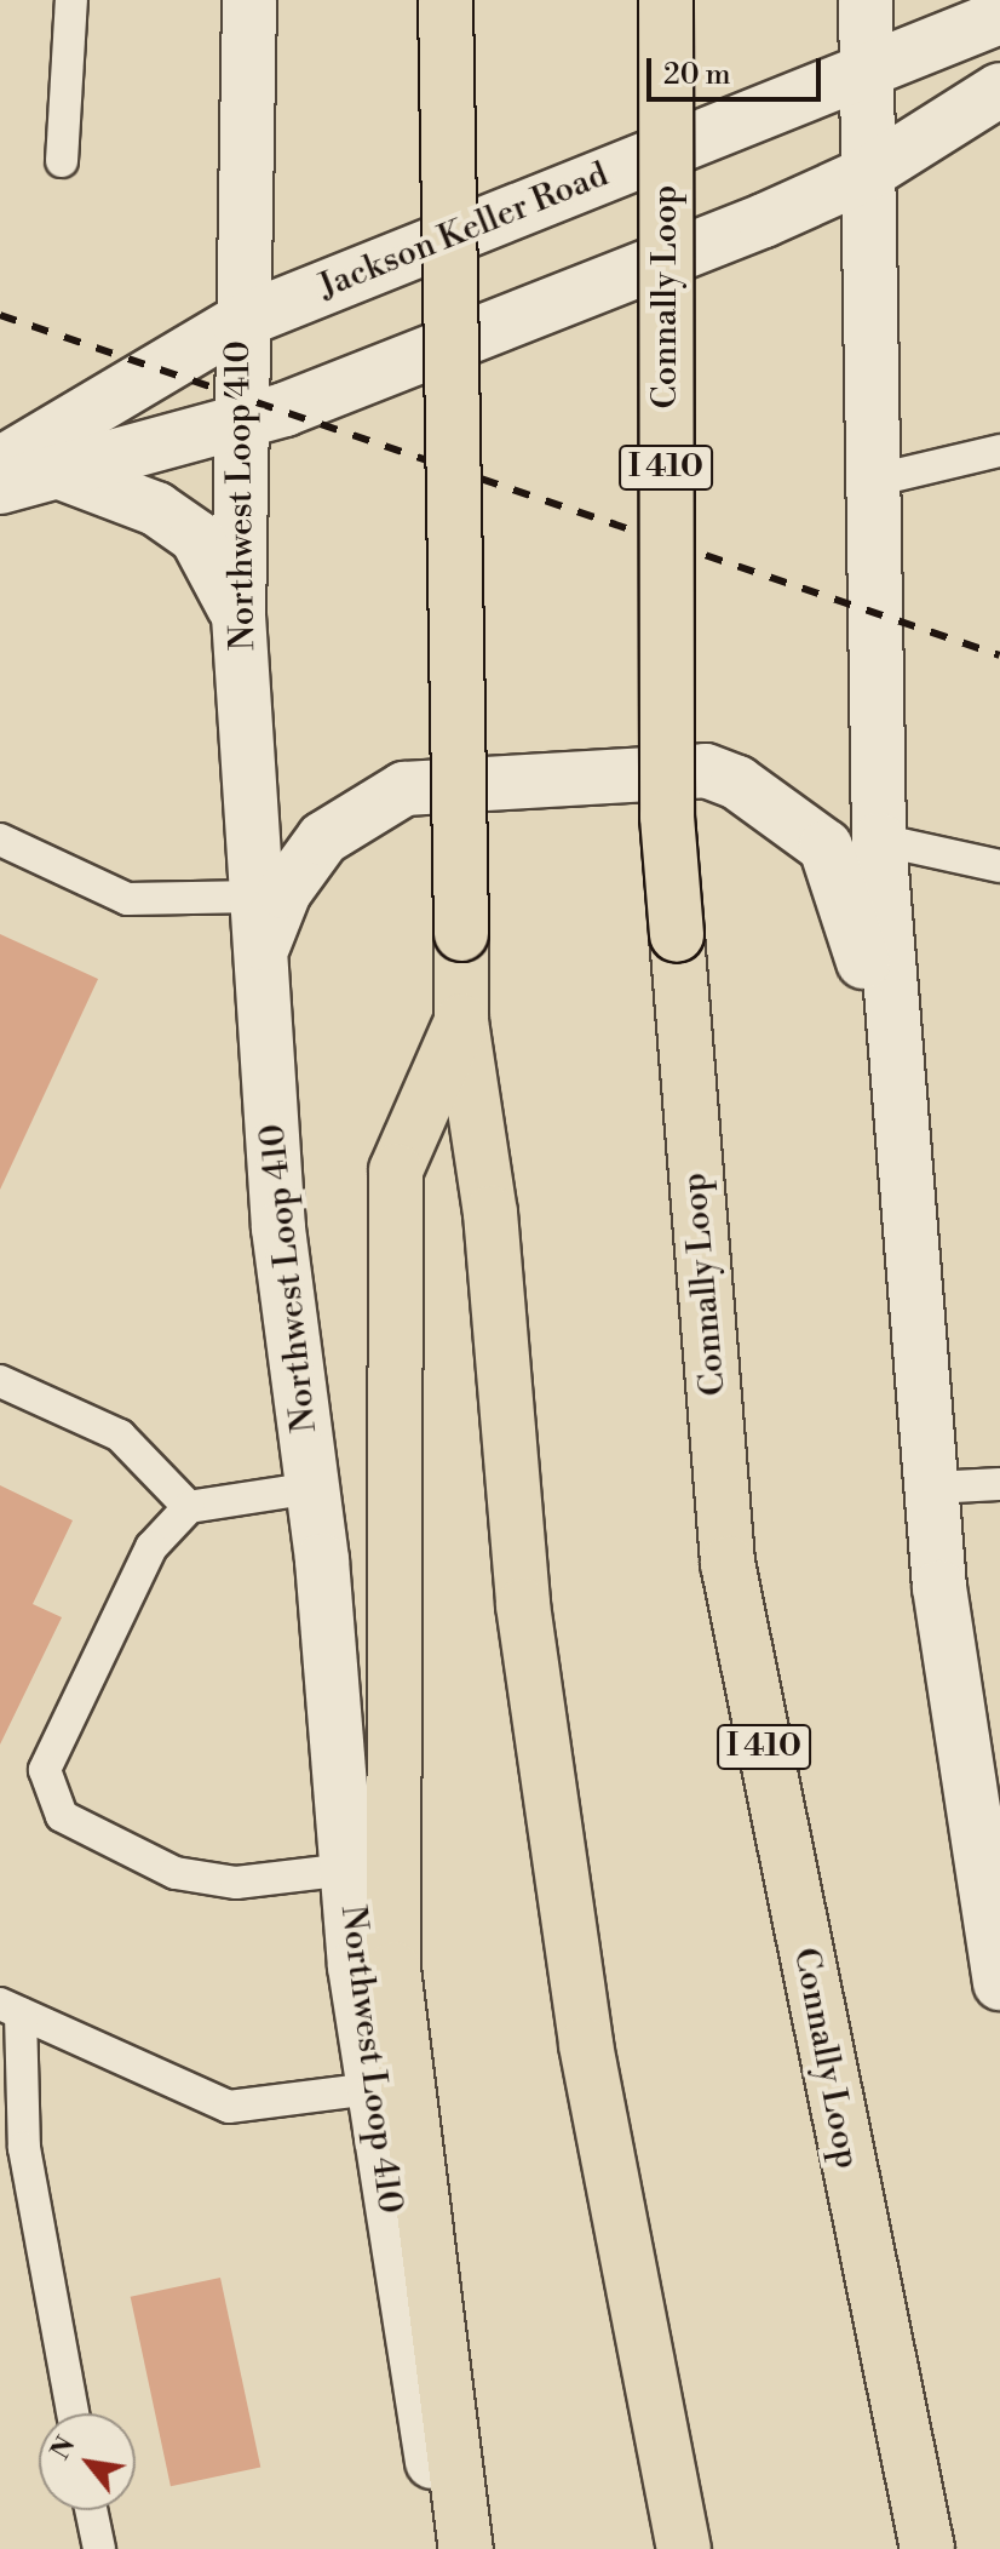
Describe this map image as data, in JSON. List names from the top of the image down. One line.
{"streets":{"highway":["Connally Loop","I 410"],"main road":["Jackson Keller Road","Northwest Loop 410"]},"crossings":[["Jackson Keller Road","Northwest Loop 410"]],"scale_bar":"20 m","north":"top left"}
